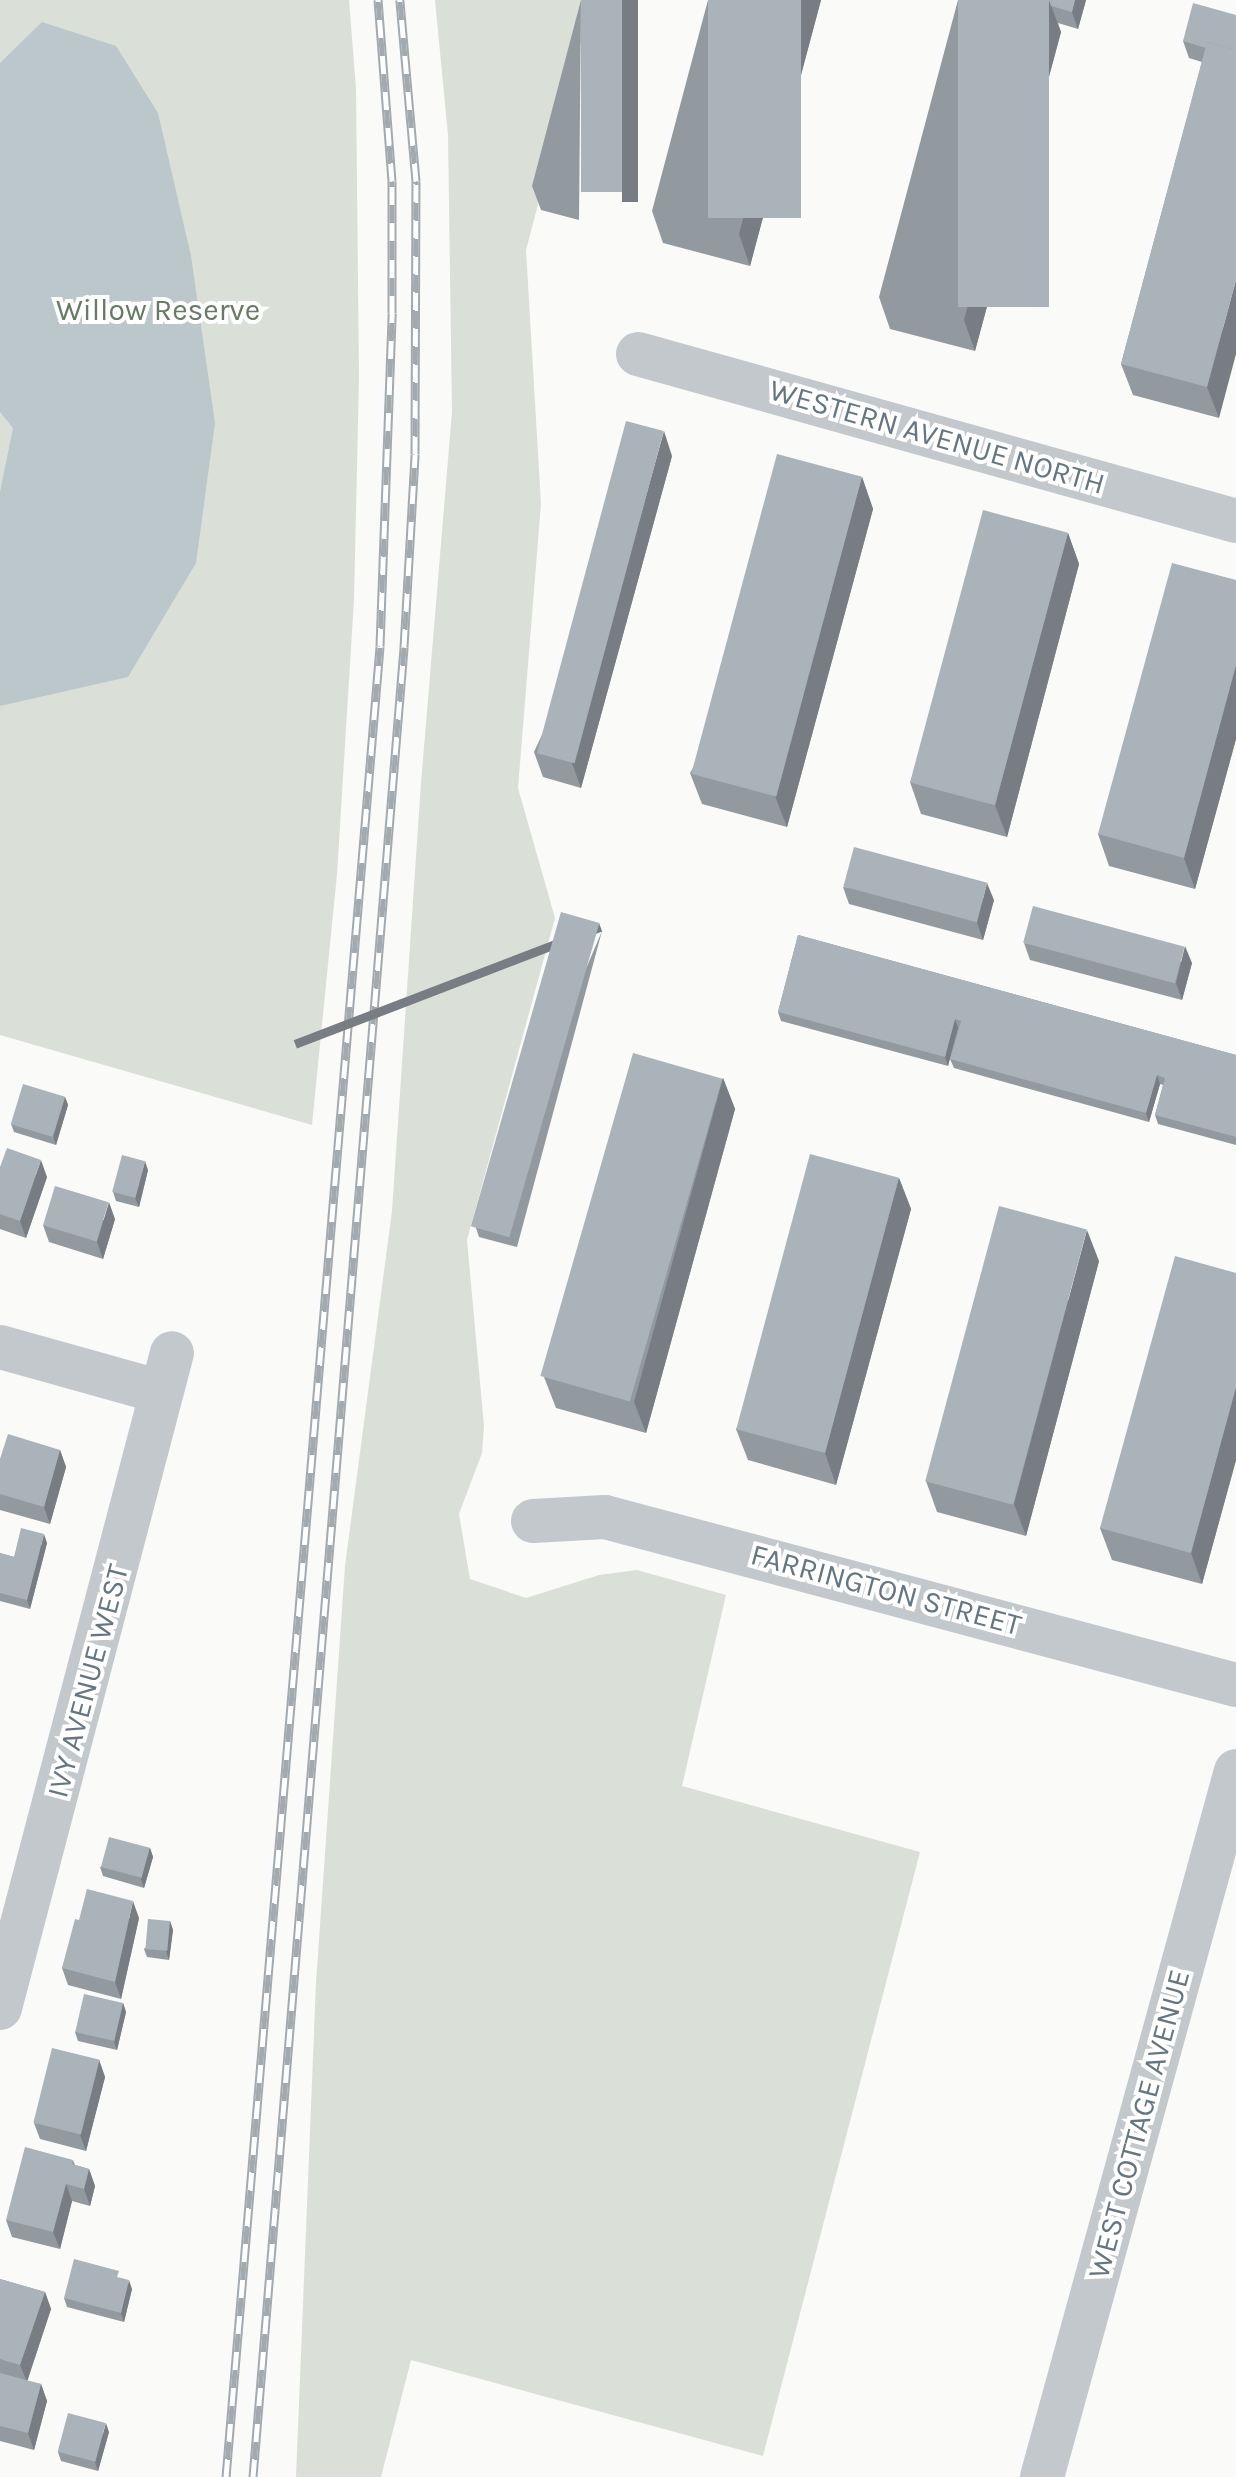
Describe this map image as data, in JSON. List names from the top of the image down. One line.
{"streets":{"street":["WESTERN AVENUE NORTH","FARRINGTON STREET","IVY AVENUE WEST","WEST COTTAGE AVENUE"]},"parks":["Willow Reserve"]}
